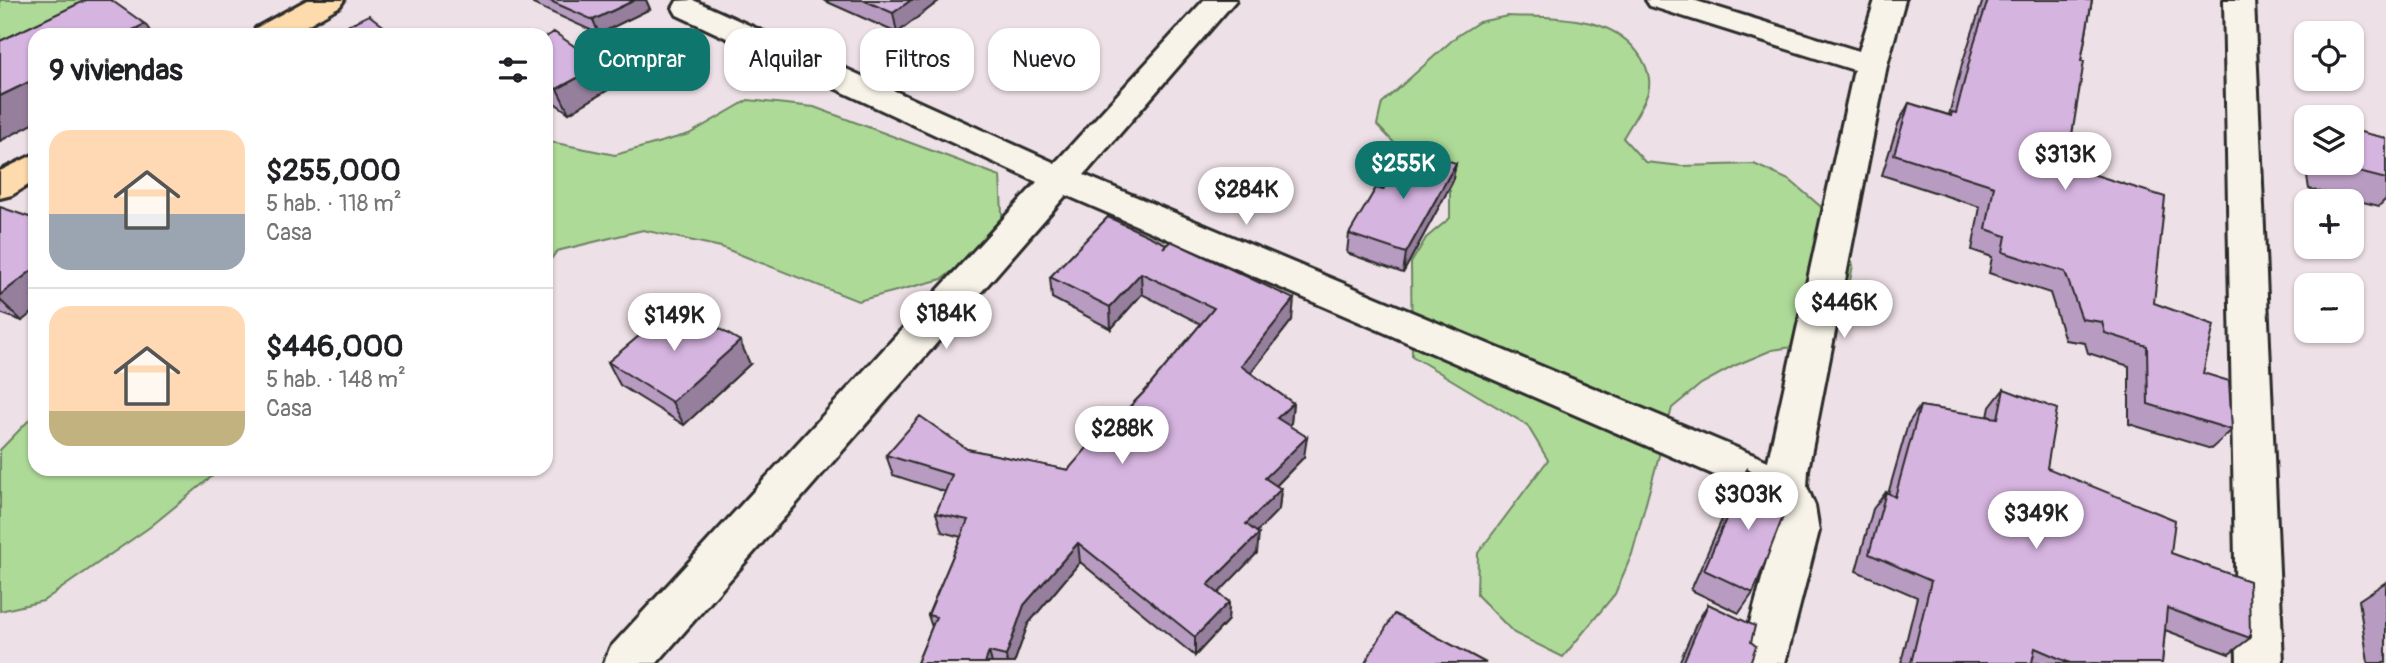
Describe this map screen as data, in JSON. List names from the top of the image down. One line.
{"page":{"map_buttons":["+","−"],"chip":["Comprar","Alquilar","Filtros","Nuevo"],"heading":"9 viviendas","list":[{"name":"$255,000","note":"5 hab. · 118 m² · Casa"},{"name":"$446,000","note":"5 hab. · 148 m² · Casa"}],"price":["$313K","$255K","$284K","$446K","$184K","$149K","$288K","$303K","$349K"]}}
